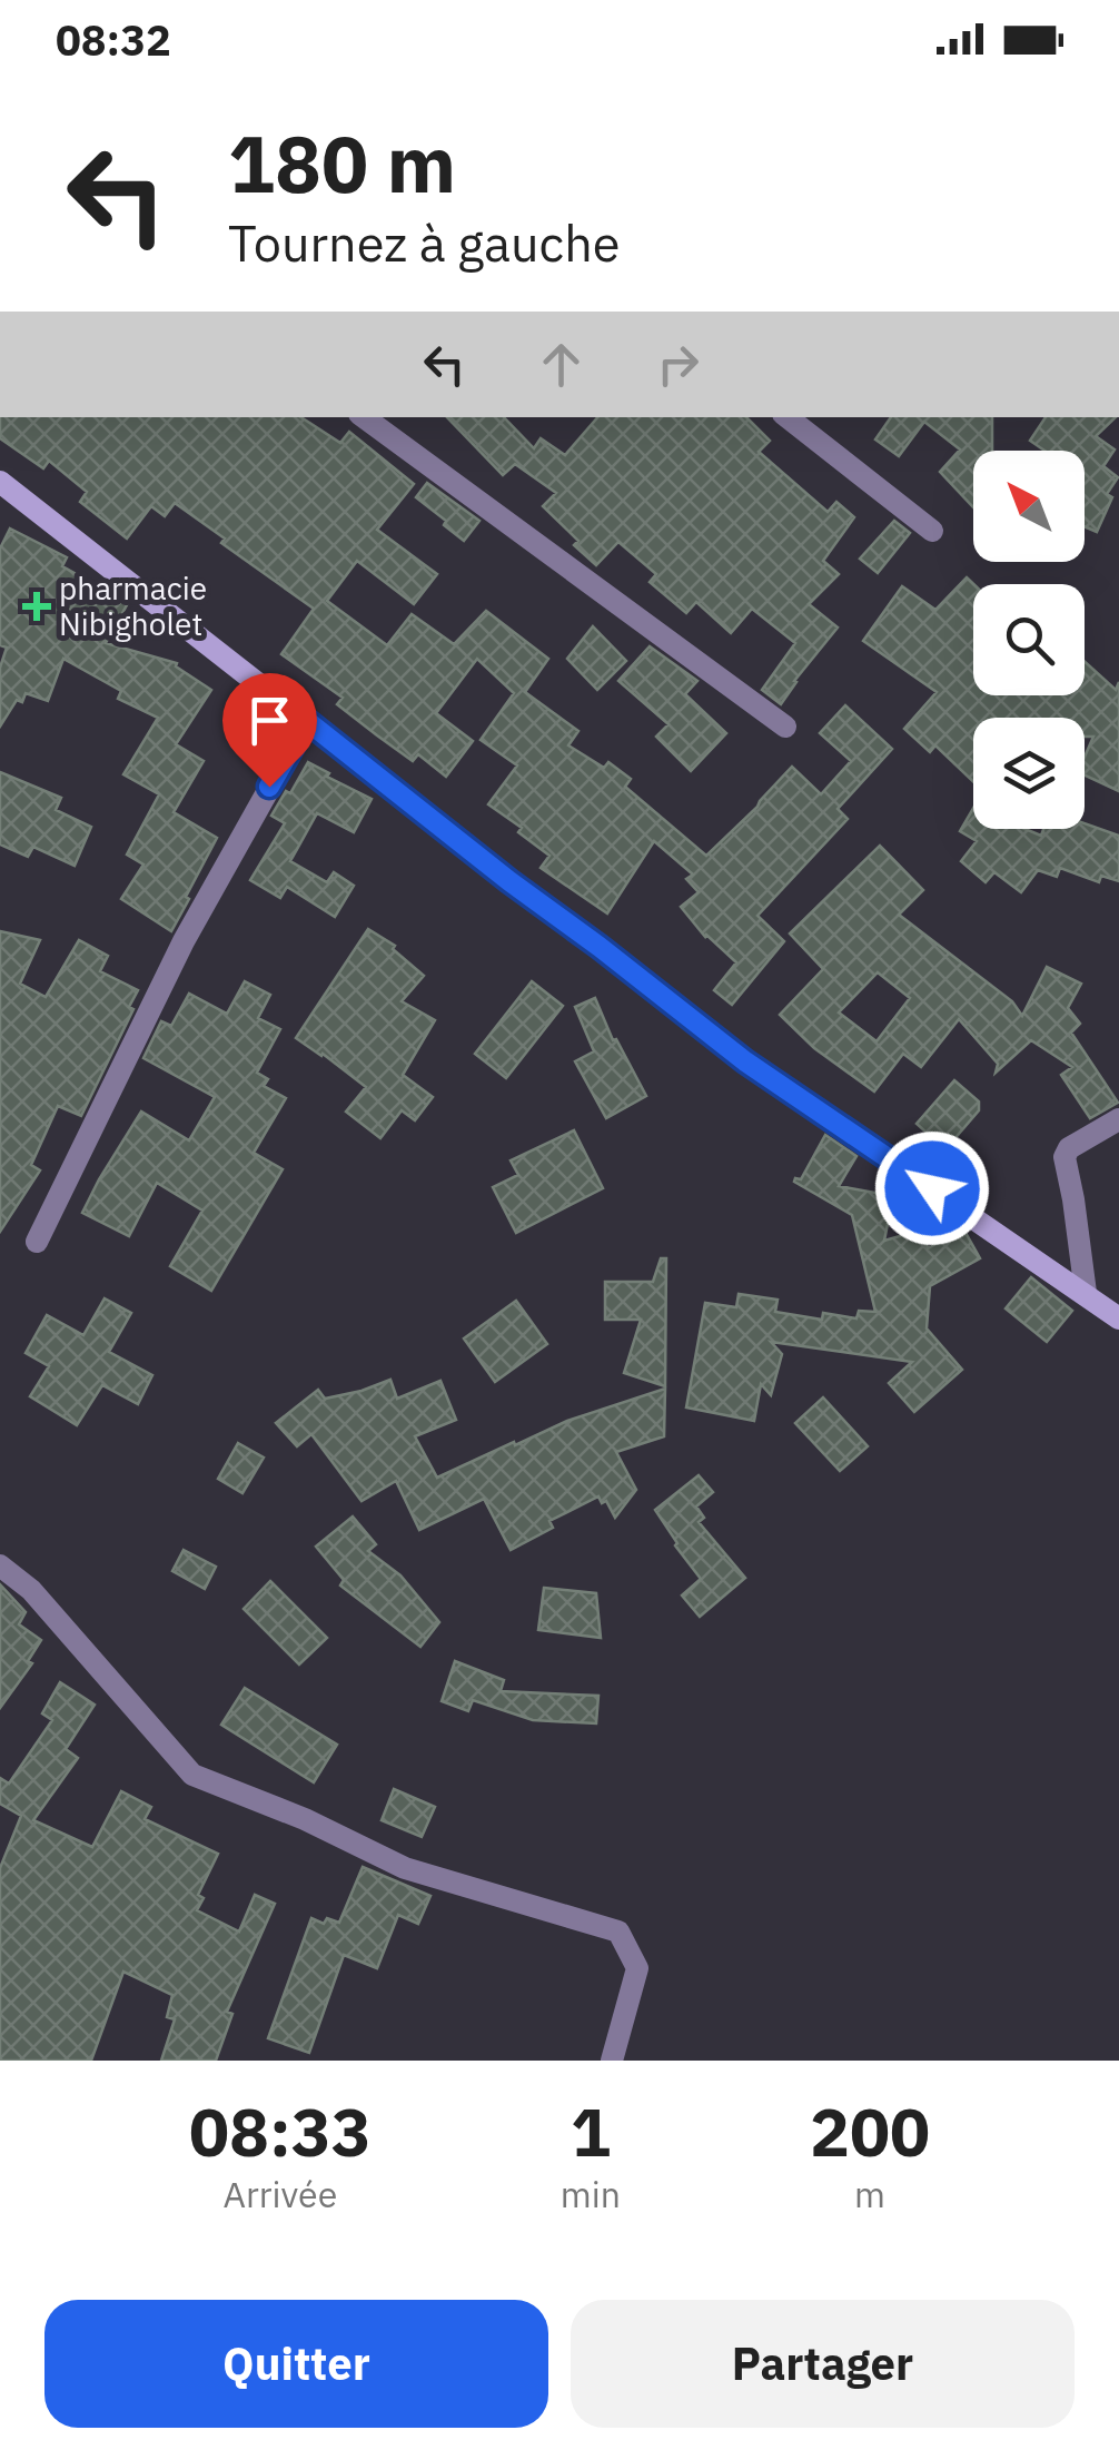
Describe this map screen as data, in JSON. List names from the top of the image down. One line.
{"places":{"health":["pharmacie Nibigholet"]},"north":"top left","page":{"status":"08:32","turn":["180 m","Tournez à gauche"],"eta":["08:33","Arrivée","1","min","200","m"],"buttons":["Quitter","Partager"]}}
